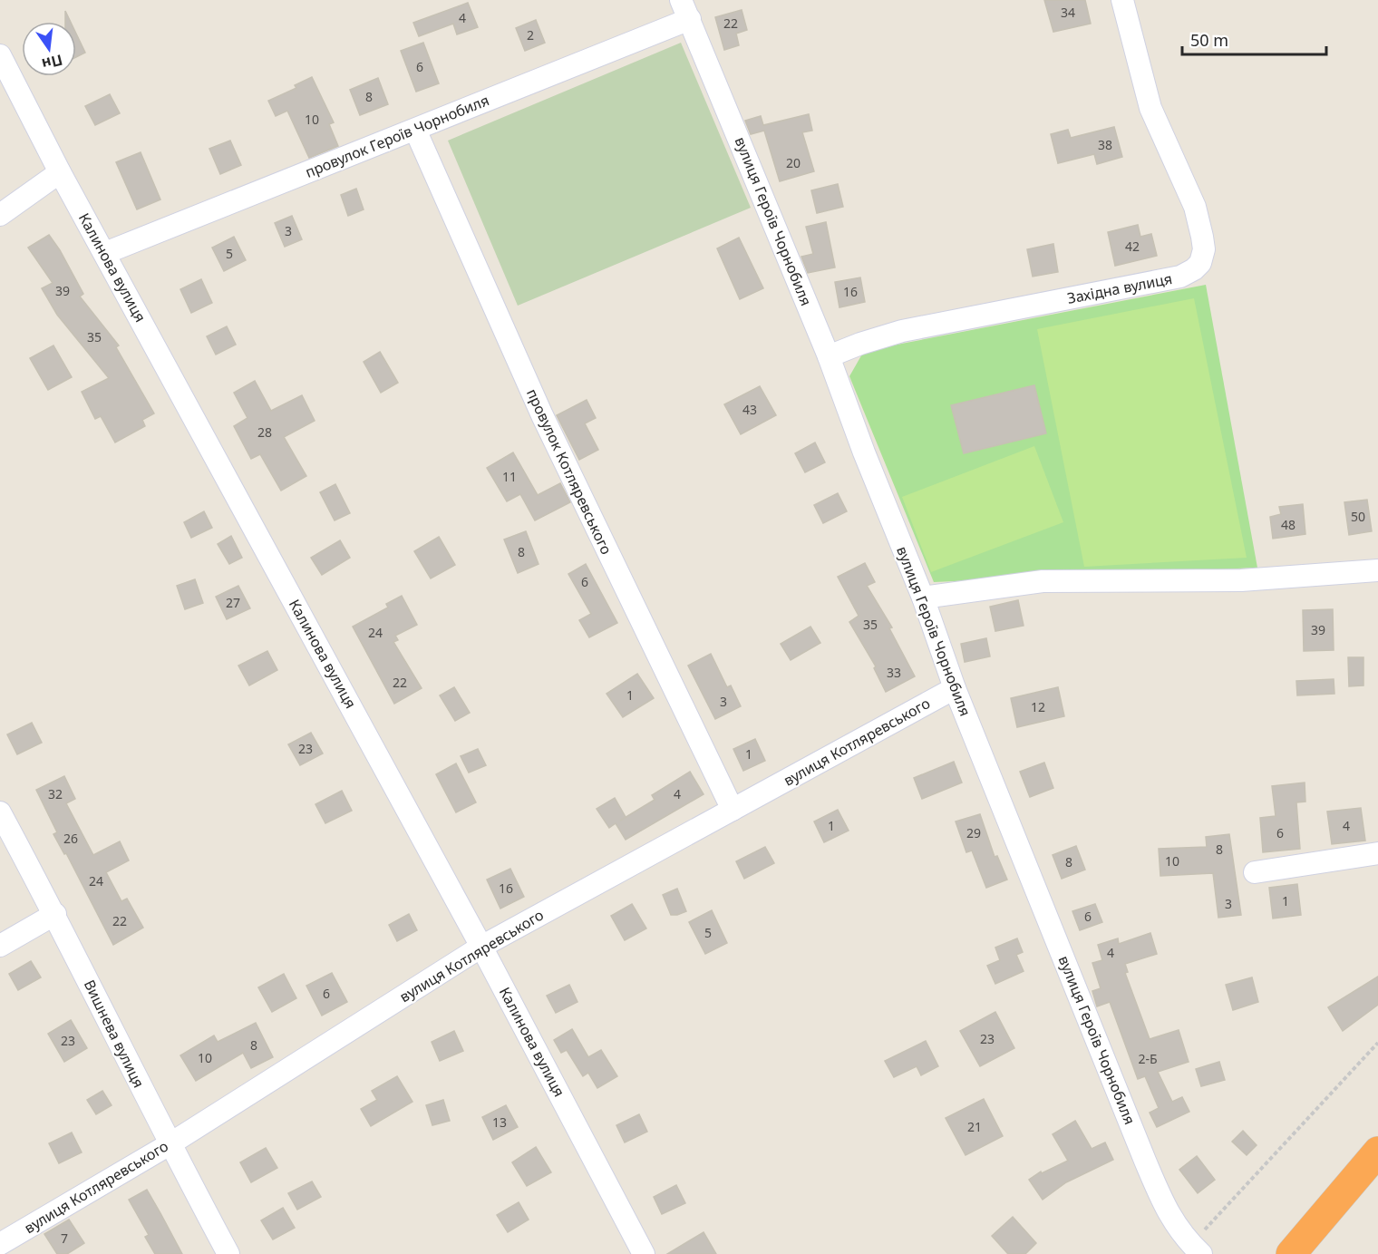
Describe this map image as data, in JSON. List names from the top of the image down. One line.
{"streets":{"street":["провулок Героїв Чорнобиля","вулиця Героїв Чорнобиля","Калинова вулиця","Західна вулиця","провулок Котляревського","вулиця Котляревського","Вишнева вулиця"]},"crossings":[["провулок Героїв Чорнобиля","вулиця Героїв Чорнобиля"],["провулок Героїв Чорнобиля","Калинова вулиця"],["провулок Героїв Чорнобиля","провулок Котляревського"],["вулиця Героїв Чорнобиля","Західна вулиця"],["вулиця Героїв Чорнобиля","вулиця Котляревського"],["Калинова вулиця","вулиця Котляревського"],["провулок Котляревського","вулиця Котляревського"],["вулиця Котляревського","Вишнева вулиця"]],"house_numbers":["34","4","22","2","6","8","10","38","20","3","42","5","39","16","35","43","28","11","50","48","8","6","27","35","39","24","33","22","1","3","12","23","1","32","4","1","4","29","6","26","8","10","8","24","16","1","3","6","22","5","4","6","23","23","8","10","2-Б","13","21","7"],"scale_bar":"50 m","north":"bottom"}
